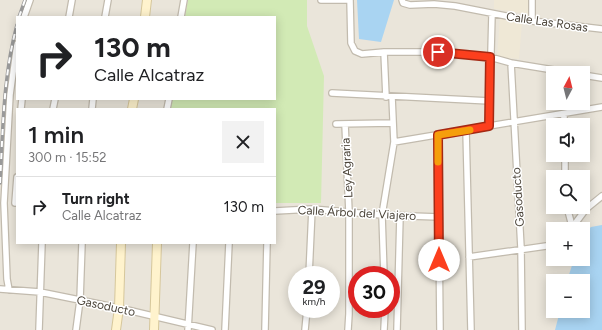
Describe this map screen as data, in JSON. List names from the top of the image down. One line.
{"streets":{"street":["Calle Las Rosas","Ley Agraria","Gasoducto","Calle Árbol del Viajero"]},"crossings":[["Ley Agraria","Calle Árbol del Viajero"]],"north":"top","page":{"turn":["130 m","Calle Alcatraz"],"map_buttons":["+","−"],"heading":["1 min","300 m · 15:52"],"list":[{"name":"Turn right","note":"Calle Alcatraz","value":"130 m"}],"speed":"29 km/h","limit":"30"}}
